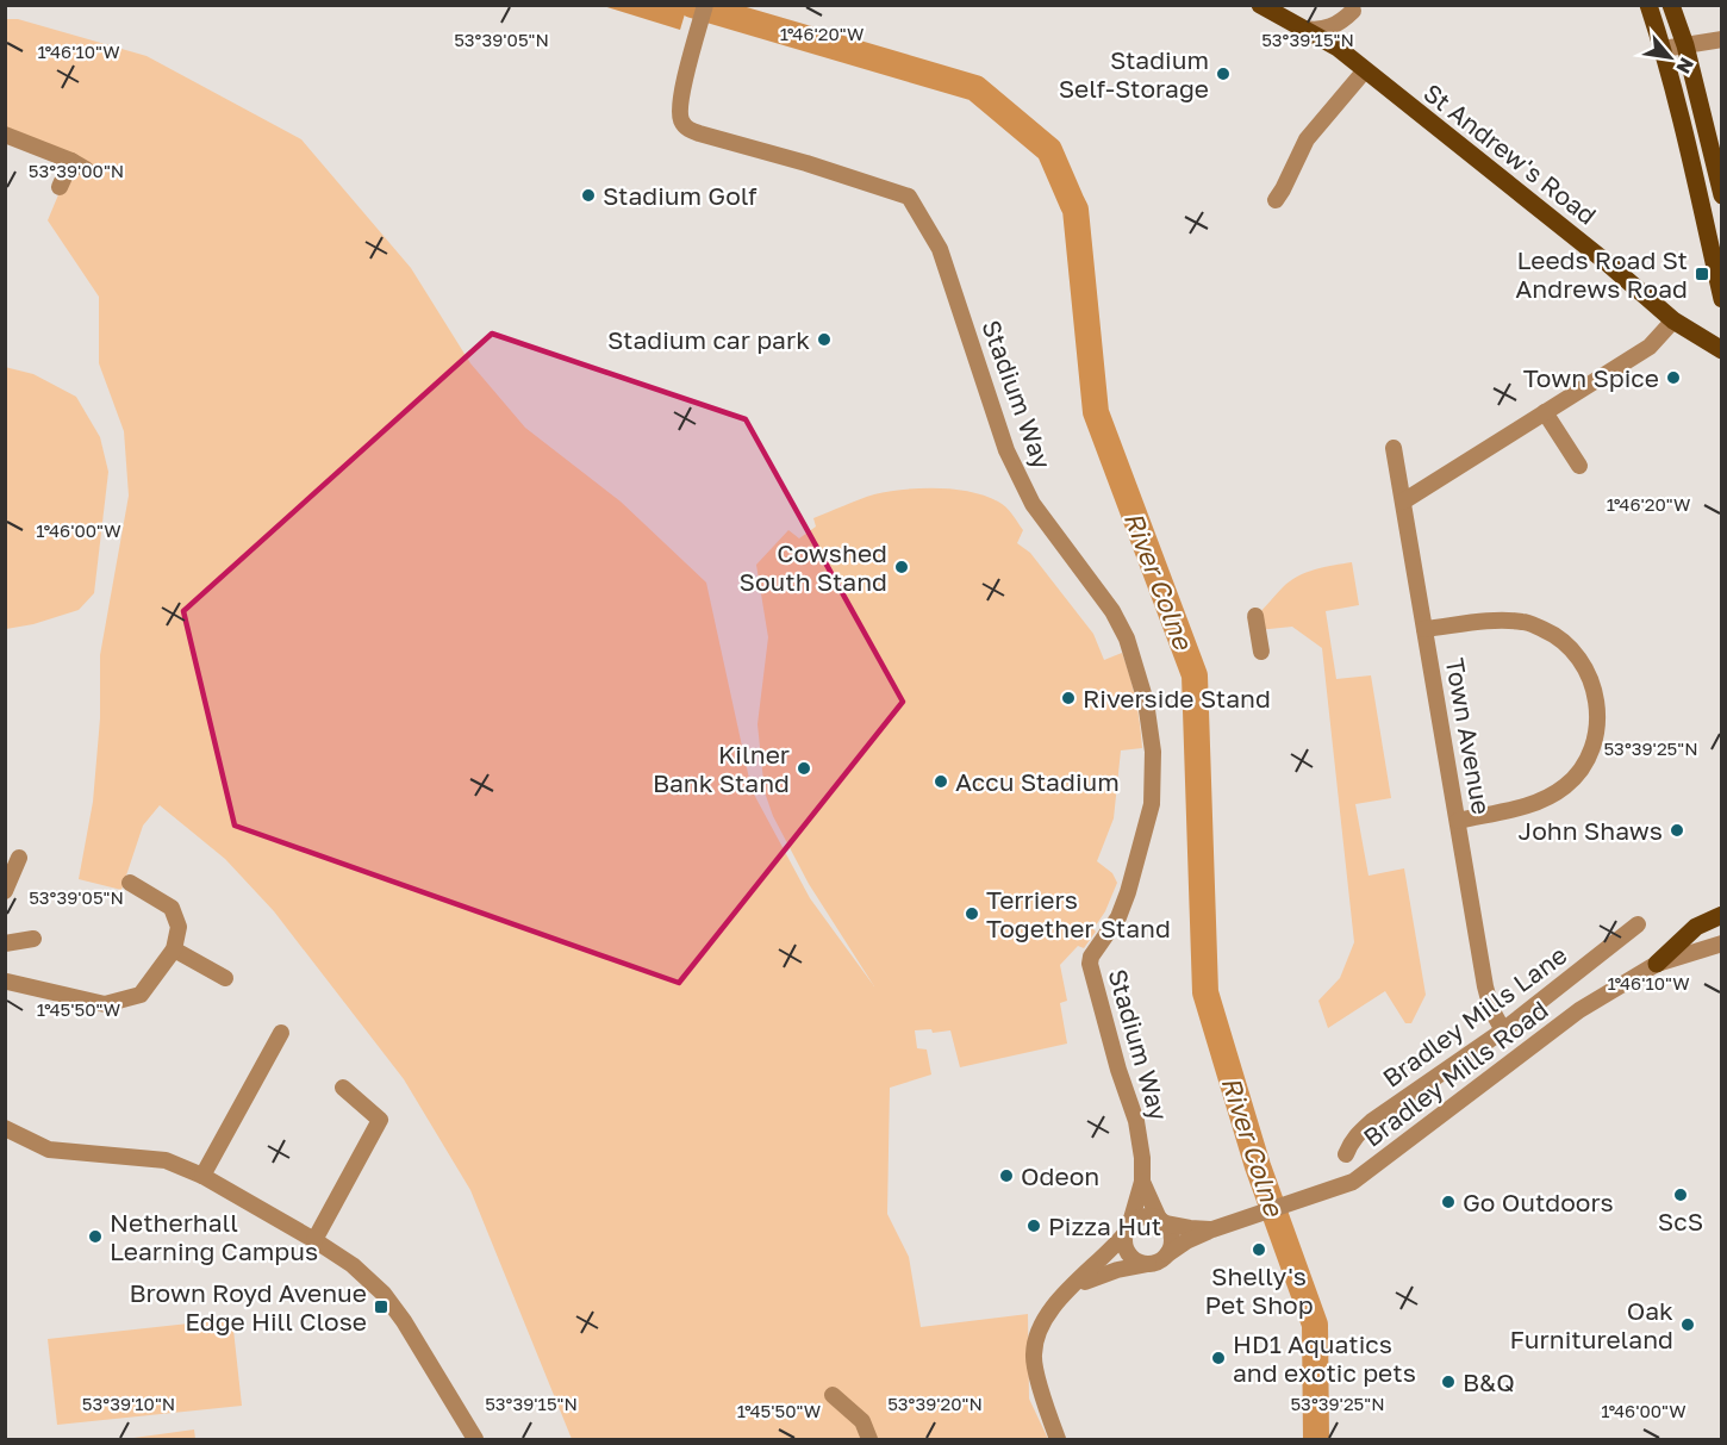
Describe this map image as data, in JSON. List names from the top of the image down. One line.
{"streets":{"main road":["St Andrew's Road"],"street":["Stadium Way","Town Avenue","Bradley Mills Lane","Bradley Mills Road"]},"crossings":[["Stadium Way","Bradley Mills Road"],["Town Avenue","Bradley Mills Lane"]],"water":["River Colne"],"places":{"other":["Stadium Self-Storage","Stadium Golf","Stadium car park","Town Spice","Cowshed South Stand","Riverside Stand","Kilner Bank Stand","Accu Stadium","John Shaws","Terriers Together Stand","Odeon","ScS","Go Outdoors","Pizza Hut","Netherhall Learning Campus","Shelly's Pet Shop","Oak Furnitureland","HD1 Aquatics and exotic pets","B&Q"],"transit":["Leeds Road St Andrews Road","Brown Royd Avenue Edge Hill Close"]},"north":"bottom right","coordinates":["1°46'20\"W","53°39'05\"N","53°39'15\"N","1°46'10\"W","53°39'00\"N","1°46'00\"W","53°39'25\"N","1°45'50\"W","53°39'10\"N","53°39'20\"N"]}
